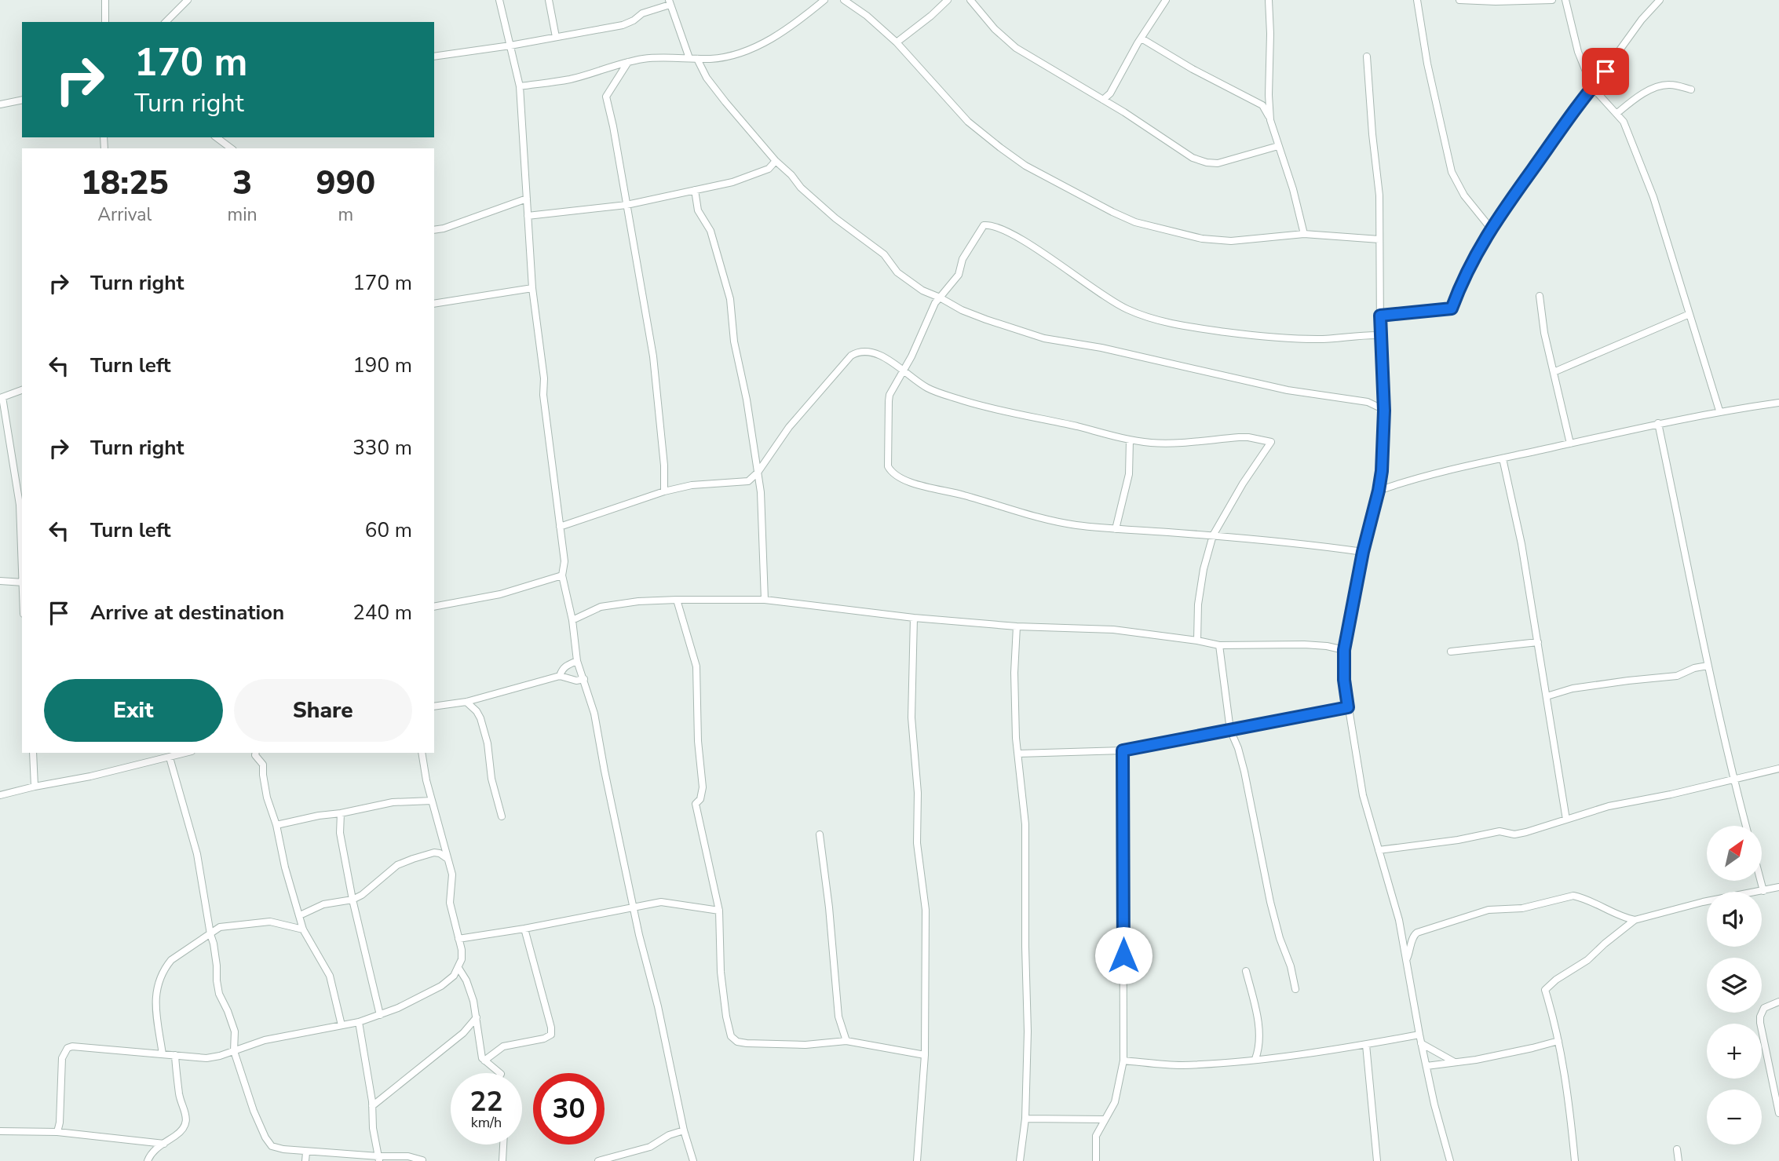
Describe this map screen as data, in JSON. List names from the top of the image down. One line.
{"north":"top right","page":{"turn":["170 m","Turn right"],"eta":["18:25","Arrival","3","min","990","m"],"list":[{"name":"Turn right","value":"170 m"},{"name":"Turn left","value":"190 m"},{"name":"Turn right","value":"330 m"},{"name":"Turn left","value":"60 m"},{"name":"Arrive at destination","value":"240 m"}],"buttons":["Exit","Share"],"map_buttons":["+","−"],"speed":"22 km/h","limit":"30"}}
